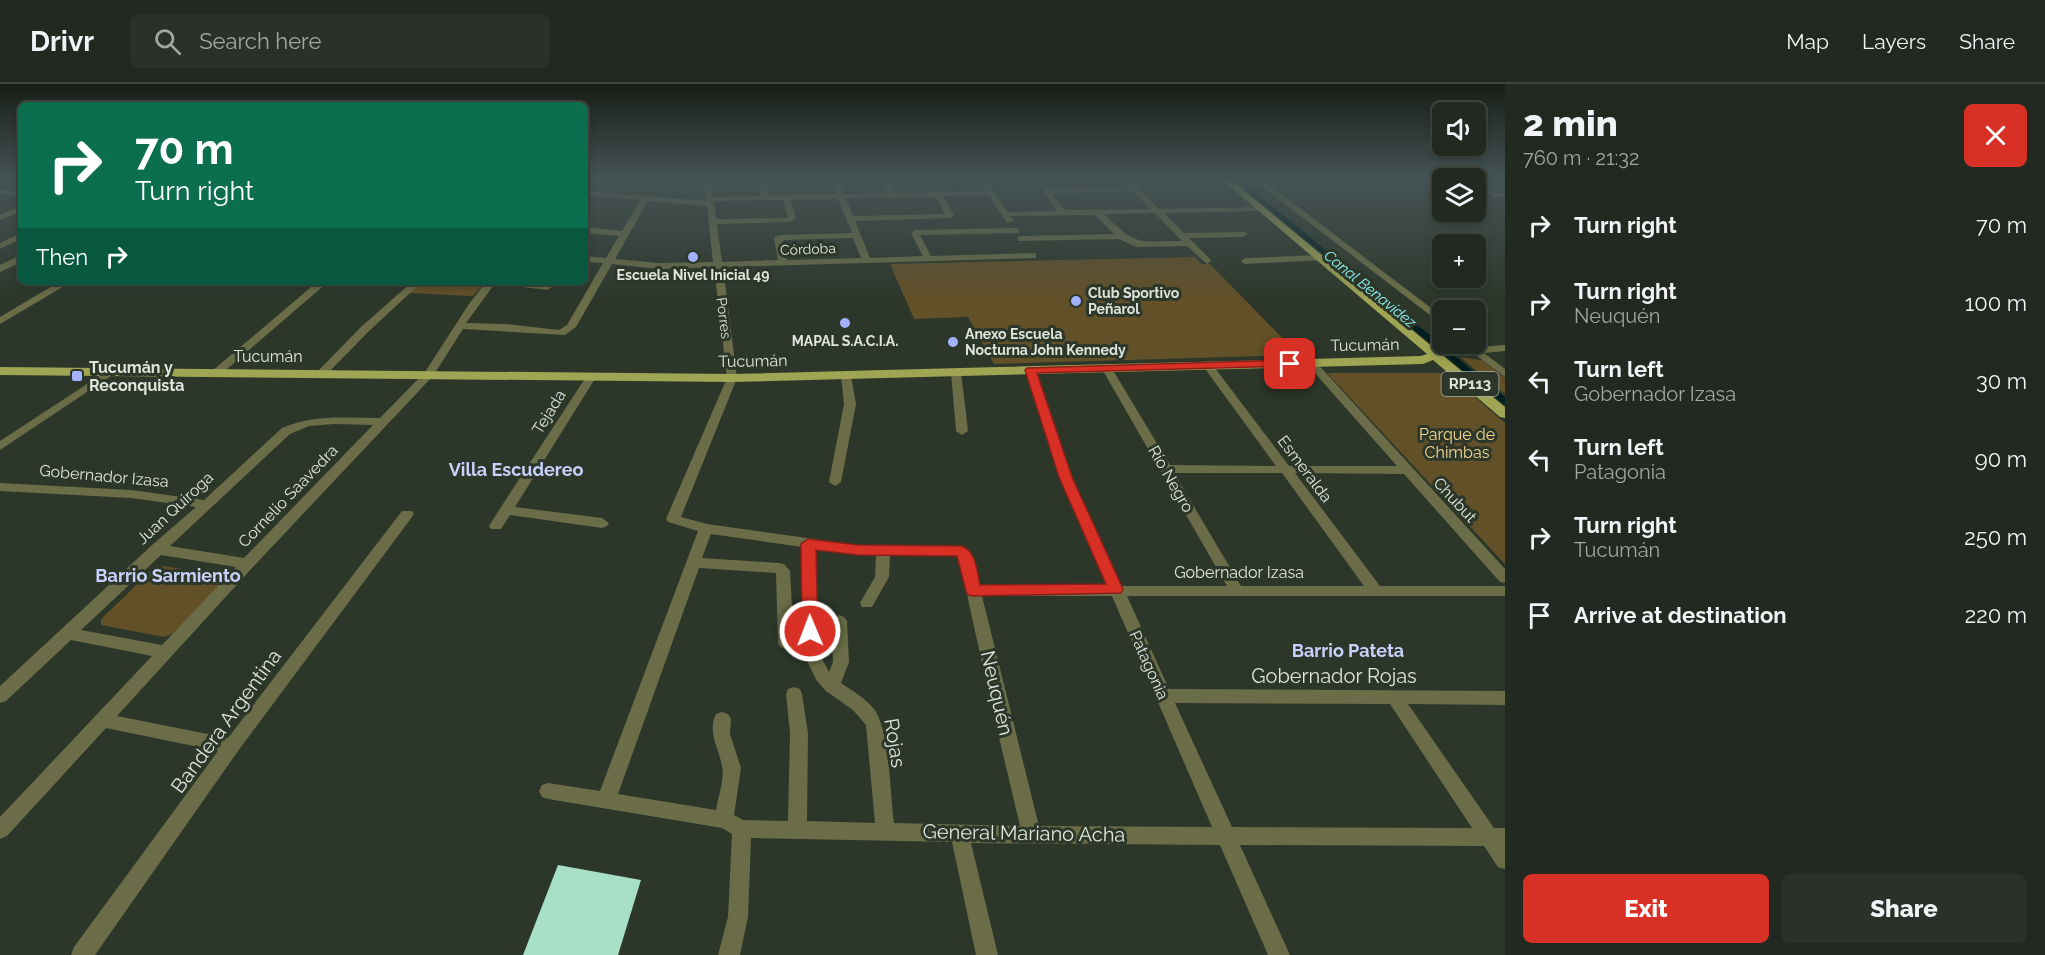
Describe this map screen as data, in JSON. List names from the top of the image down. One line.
{"streets":{"main road":["Tucumán","RP113"],"street":["Córdoba","Porres","Tejada","Esmeralda","Gobernador Izasa","Río Negro","Cornelio Saavedra","Chubut","Juan Quiroga","Patagonia","Gobernador Rojas","Neuquén","Bandera Argentina","Rojas","General Mariano Acha"]},"crossings":[["Córdoba","Porres"],["Porres","Tucumán"],["Tucumán","Tejada"],["Tucumán","Esmeralda"],["Tucumán","Río Negro"],["Tucumán","Cornelio Saavedra"],["Tucumán","Chubut"],["Tucumán","Patagonia"],["Esmeralda","Gobernador Izasa"],["Gobernador Izasa","Río Negro"],["Gobernador Izasa","Juan Quiroga"],["Gobernador Izasa","Patagonia"],["Gobernador Izasa","Neuquén"],["Cornelio Saavedra","Juan Quiroga"],["Patagonia","Gobernador Rojas"],["Patagonia","General Mariano Acha"],["Neuquén","General Mariano Acha"],["Rojas","General Mariano Acha"]],"districts":["Villa Escudereo","Barrio Sarmiento","Barrio Pateta"],"water":["Canal Benavídez"],"parks":["Parque de Chimbas"],"places":{"other":["Escuela Nivel Inicial 49","Club Sportivo Peñarol","MAPAL S.A.C.I.A.","Anexo Escuela Nocturna John Kennedy"],"transit":["Tucumán y Reconquista"]},"page":{"header":"Drivr","search":"Search here","nav":["Map","Layers","Share"],"heading":["2 min","760 m · 21:32"],"map_buttons":["+","−"],"turn":["70 m","Turn right"],"list":[{"name":"Turn right","value":"70 m"},{"name":"Turn right","note":"Neuquén","value":"100 m"},{"name":"Turn left","note":"Gobernador Izasa","value":"30 m"},{"name":"Turn left","note":"Patagonia","value":"90 m"},{"name":"Turn right","note":"Tucumán","value":"250 m"},{"name":"Arrive at destination","value":"220 m"}],"then":"Then","buttons":["Exit","Share"]}}
